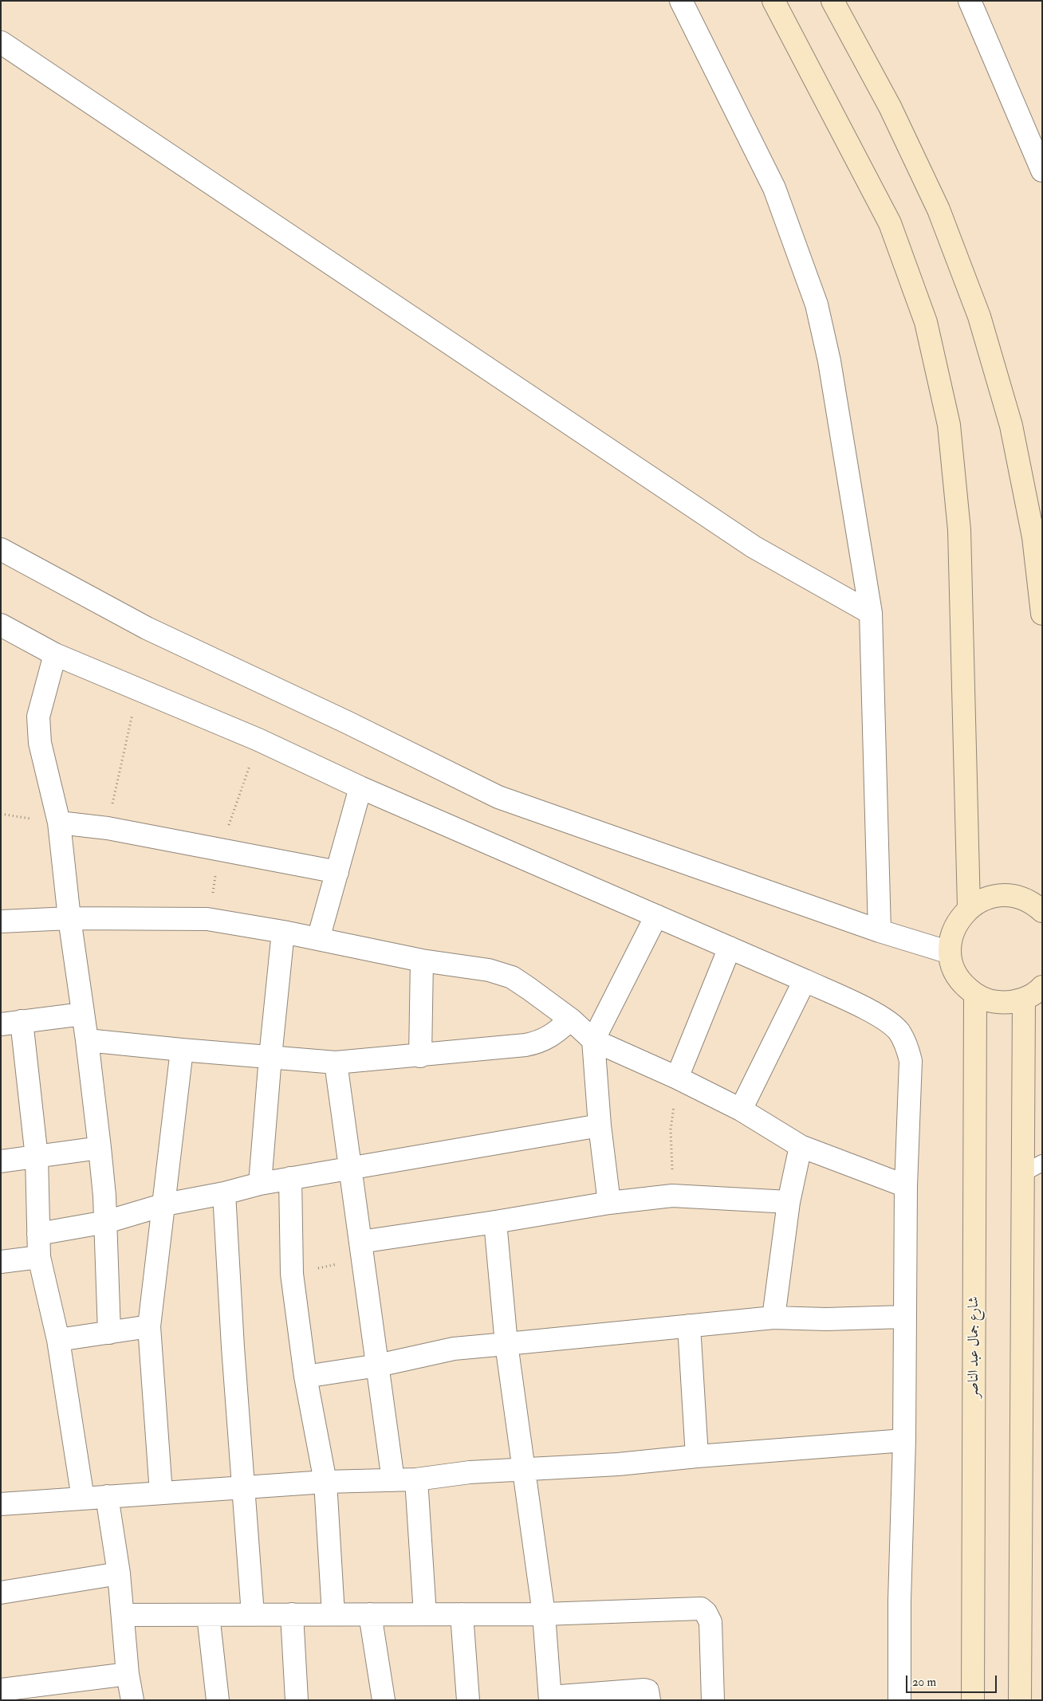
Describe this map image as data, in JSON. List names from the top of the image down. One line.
{"streets":{"main road":["شارع جمال عبد الناصر"]},"scale_bar":"20 m"}
